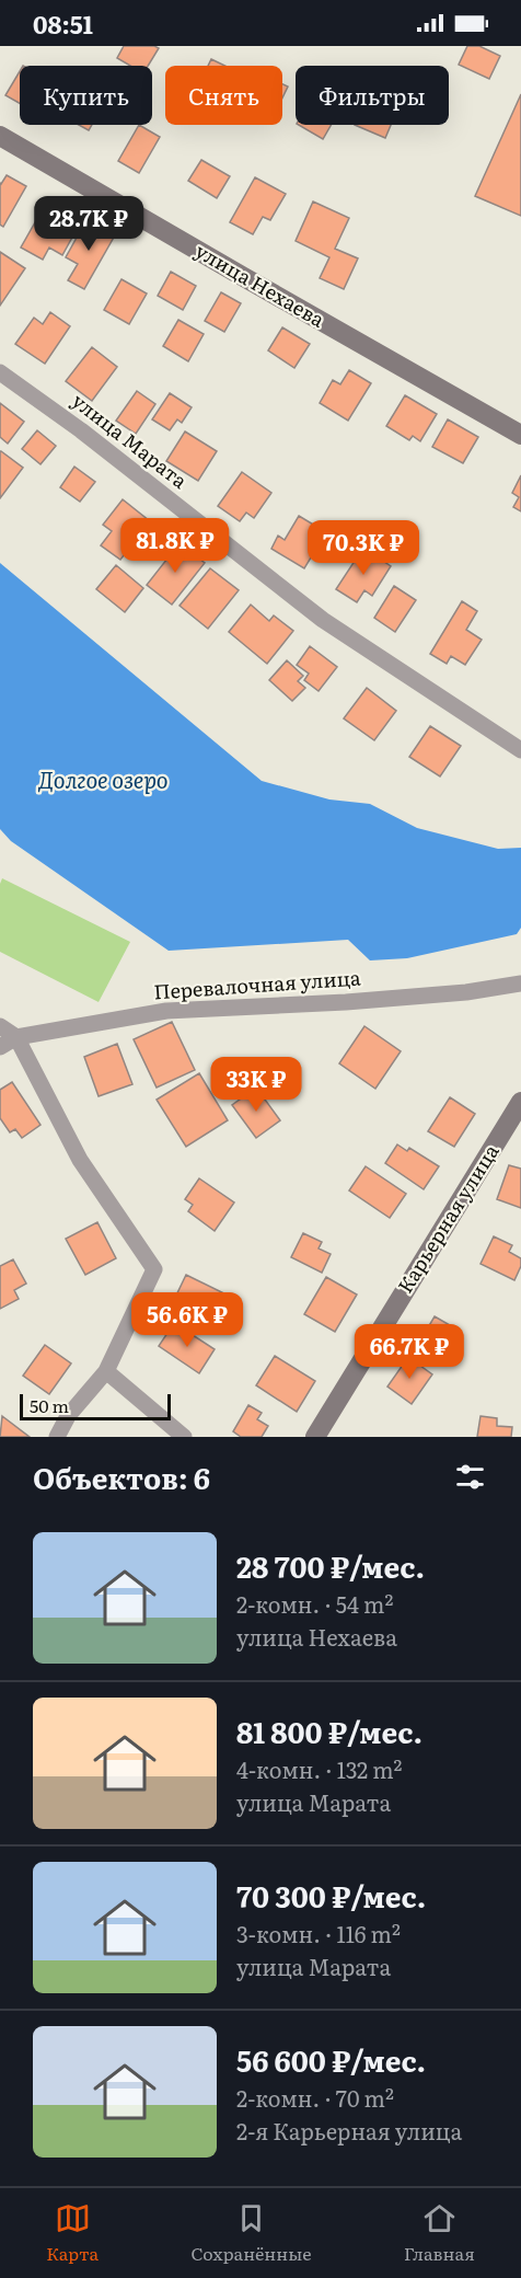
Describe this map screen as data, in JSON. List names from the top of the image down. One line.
{"streets":{"street":["улица Нехаева","улица Марата","Перевалочная улица","Карьерная улица"]},"water":["Долгое озеро"],"scale_bar":"50 m","page":{"status":"08:51","chip":["Купить","Снять","Фильтры"],"price":["28.7K ₽","81.8K ₽","70.3K ₽","33K ₽","56.6K ₽","66.7K ₽"],"scale":"50 m","heading":"Объектов: 6","list":[{"name":"28 700 ₽/мес.","note":"2-комн. · 54 m² · улица Нехаева"},{"name":"81 800 ₽/мес.","note":"4-комн. · 132 m² · улица Марата"},{"name":"70 300 ₽/мес.","note":"3-комн. · 116 m² · улица Марата"},{"name":"56 600 ₽/мес.","note":"2-комн. · 70 m² · 2-я Карьерная улица"}],"tabs":["Карта","Сохранённые","Главная"]}}
